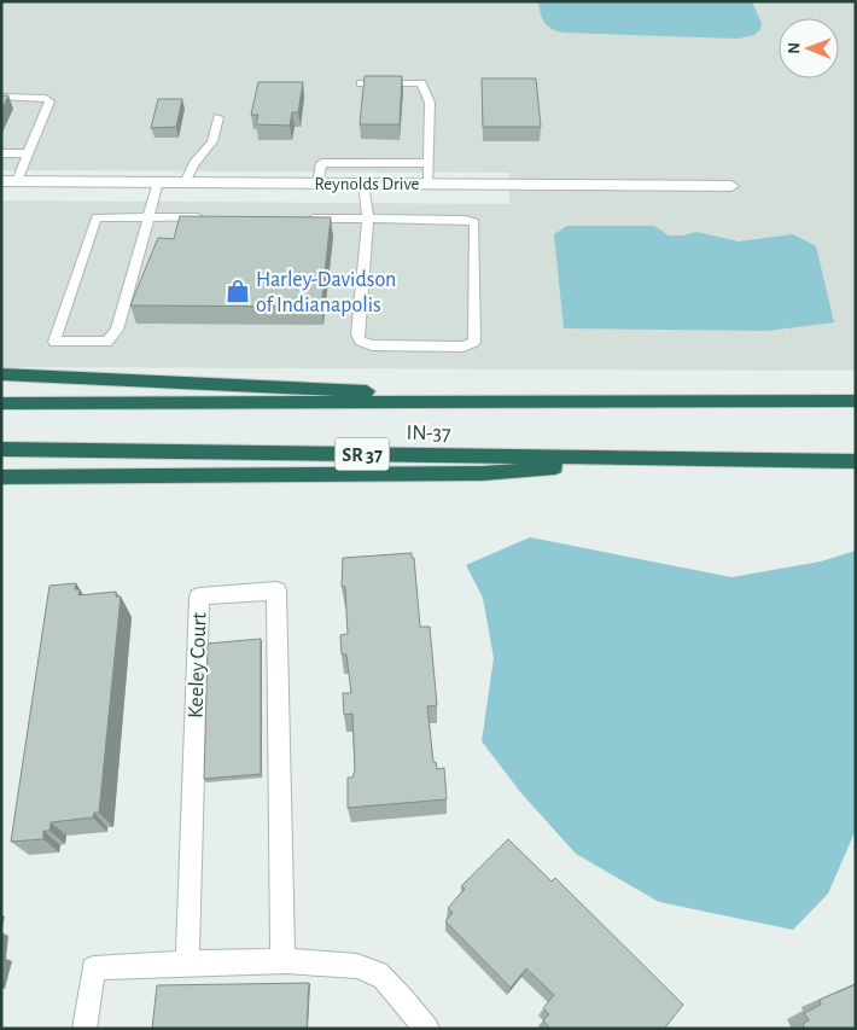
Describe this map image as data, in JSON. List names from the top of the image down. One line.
{"streets":{"highway":["IN-37","SR 37"],"street":["Reynolds Drive","Keeley Court"]},"places":{"shop":["Harley-Davidson of Indianapolis"]},"north":"left"}
